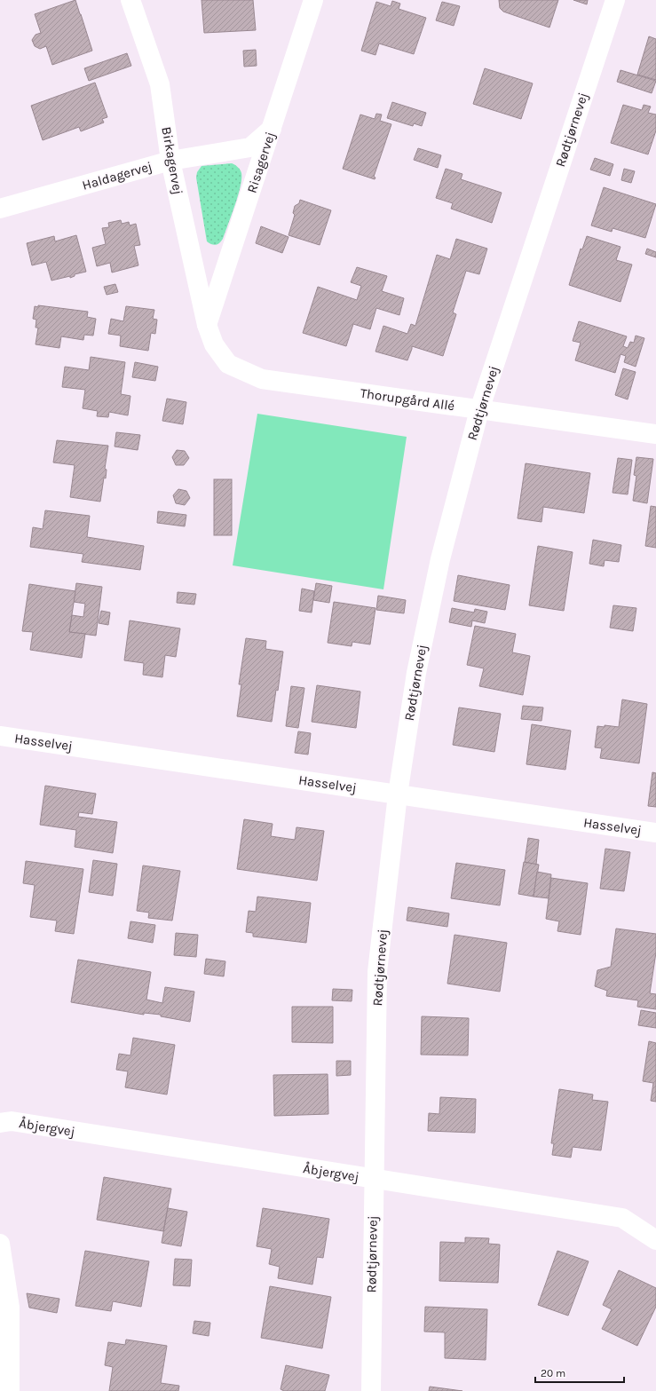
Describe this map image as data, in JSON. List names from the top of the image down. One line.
{"streets":{"street":["Rødtjørnevej","Birkagervej","Risagervej","Haldagervej","Thorupgård Allé","Hasselvej","Åbjergvej"]},"crossings":[["Rødtjørnevej","Thorupgård Allé"],["Rødtjørnevej","Hasselvej"],["Rødtjørnevej","Åbjergvej"],["Birkagervej","Risagervej"],["Birkagervej","Haldagervej"],["Birkagervej","Thorupgård Allé"],["Risagervej","Haldagervej"],["Risagervej","Thorupgård Allé"]],"scale_bar":"20 m"}
